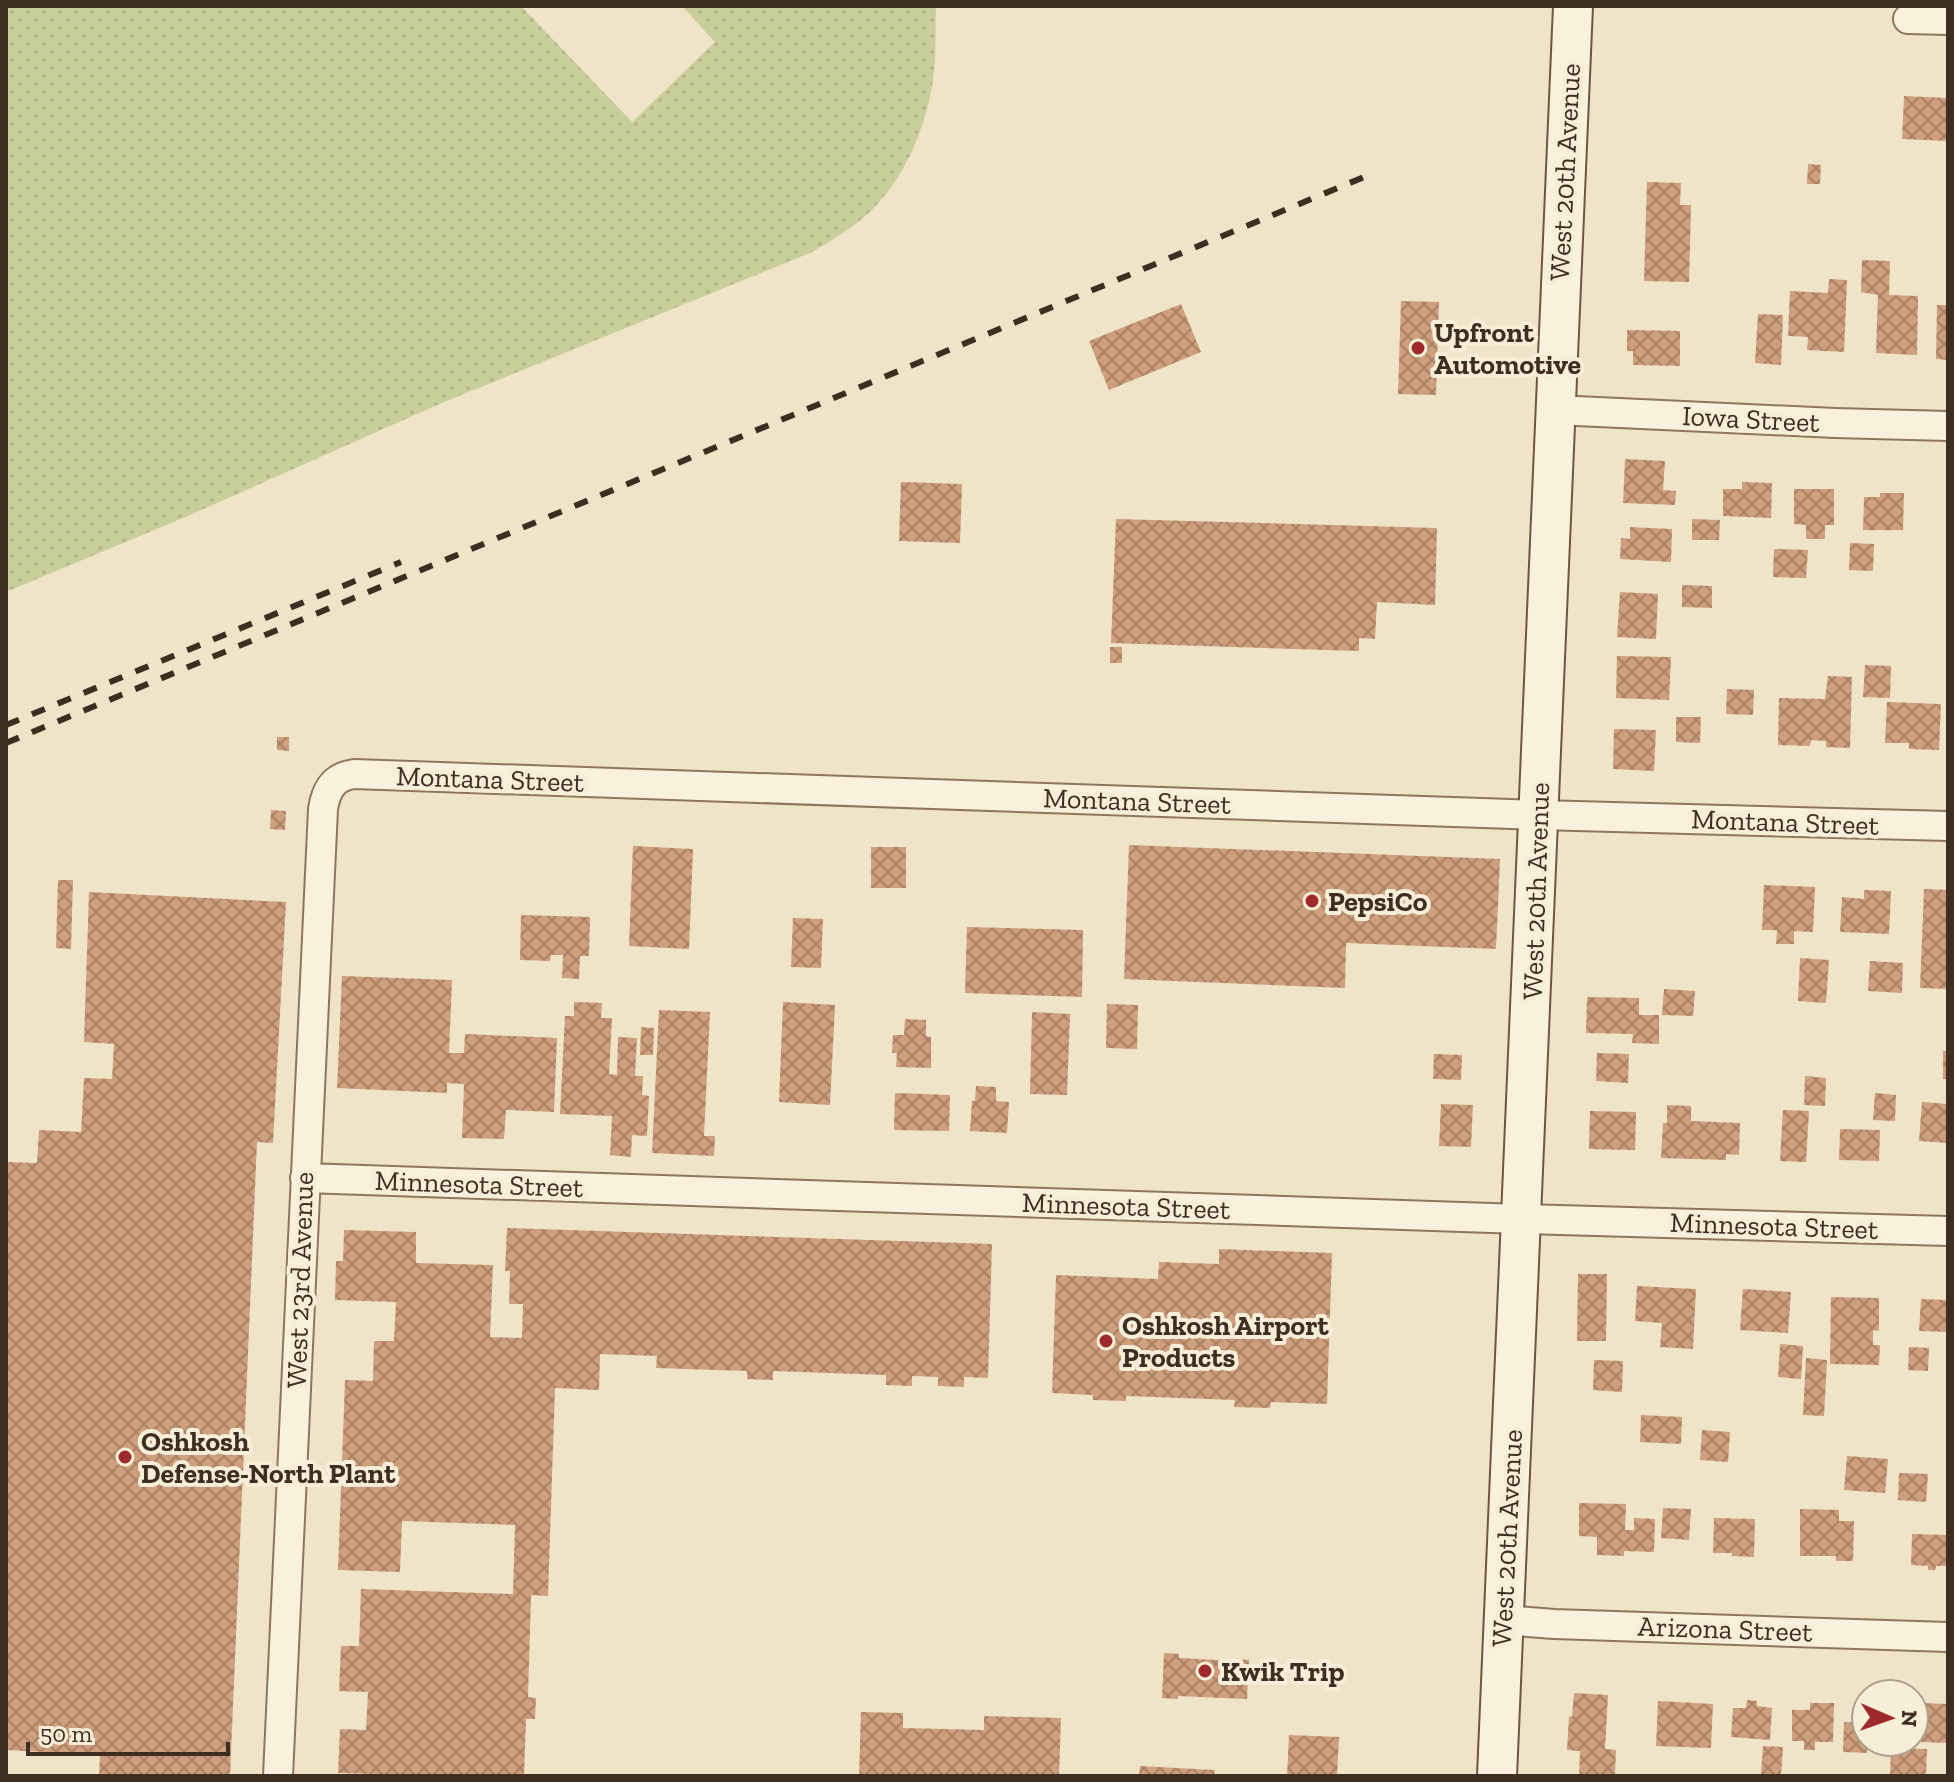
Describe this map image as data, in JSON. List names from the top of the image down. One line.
{"streets":{"main road":["West 20th Avenue"],"street":["Iowa Street","Montana Street","Minnesota Street","West 23rd Avenue","Arizona Street"]},"crossings":[["West 20th Avenue","Iowa Street"],["West 20th Avenue","Montana Street"],["West 20th Avenue","Minnesota Street"],["West 20th Avenue","Arizona Street"],["Montana Street","West 23rd Avenue"],["Minnesota Street","West 23rd Avenue"]],"places":["Upfront Automotive","PepsiCo","Oshkosh Airport Products","Oshkosh Defense-North Plant","Kwik Trip"],"scale_bar":"50 m","north":"right"}
